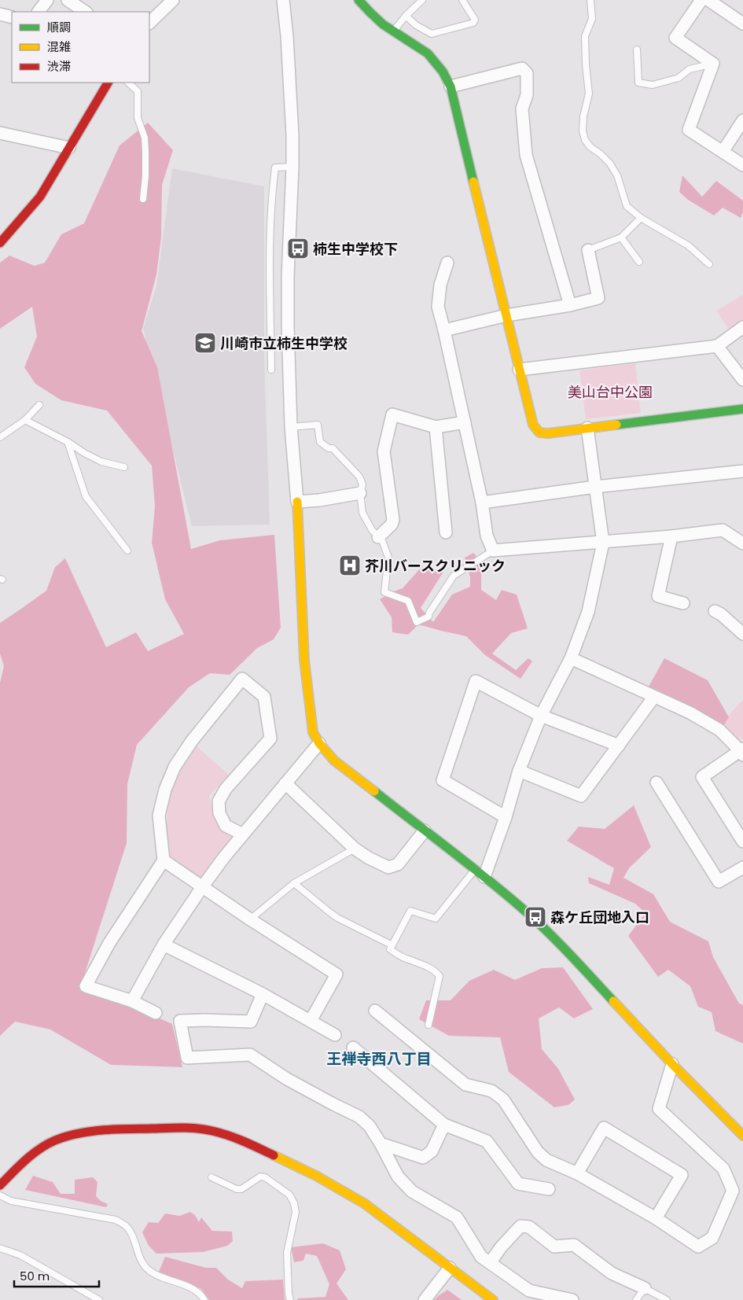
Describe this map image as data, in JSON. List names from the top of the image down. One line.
{"districts":["王禅寺西八丁目"],"parks":["美山台中公園"],"places":{"bus stop":["柿生中学校下","森ケ丘団地入口"],"school or university":["川崎市立柿生中学校"],"hospital":["芥川バースクリニック"]},"legend":["順調","混雑","渋滞"],"scale_bar":"50 m"}
